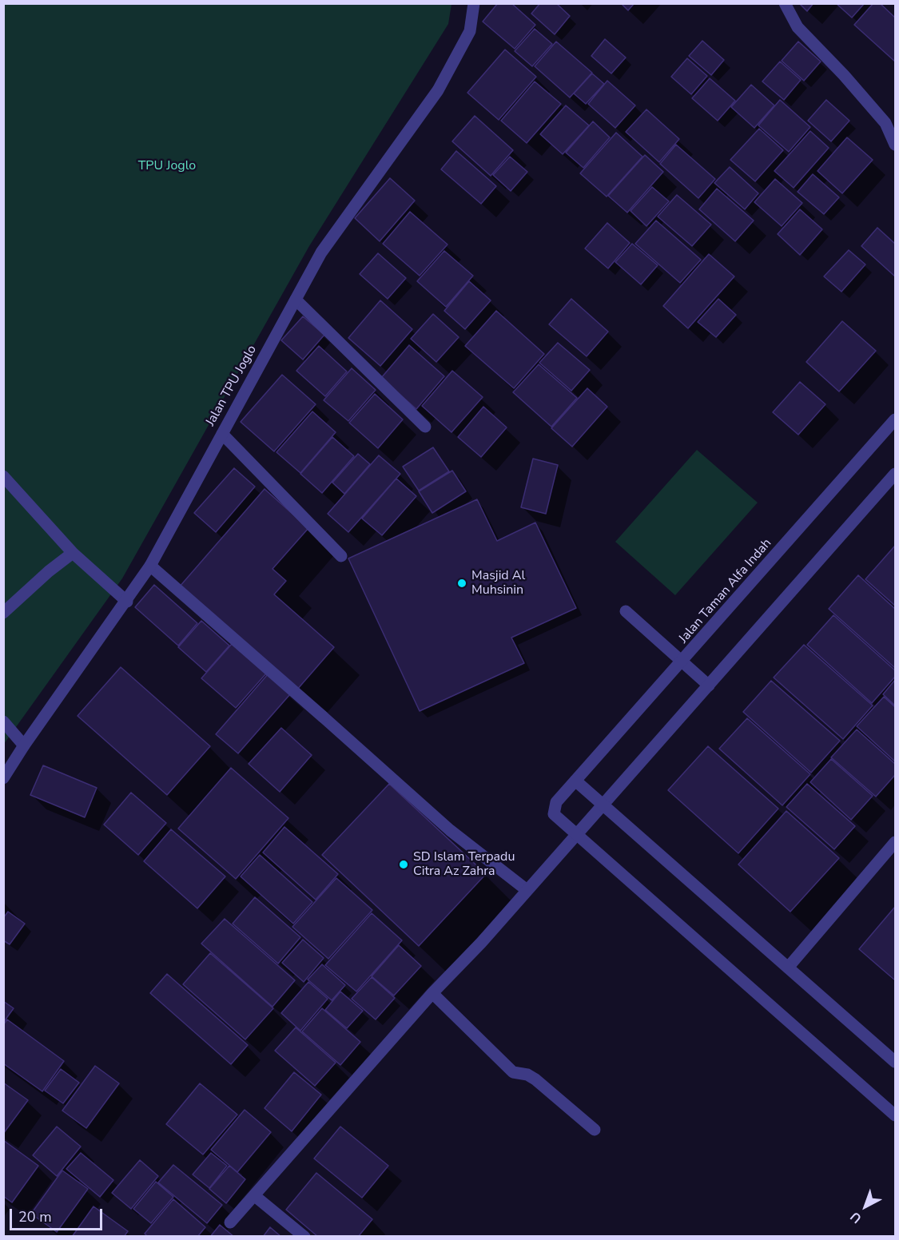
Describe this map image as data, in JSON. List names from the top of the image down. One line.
{"streets":{"street":["Jalan TPU Joglo","Jalan Taman Alfa Indah"]},"parks":["TPU Joglo"],"places":["Masjid Al Muhsinin","SD Islam Terpadu Citra Az Zahra"],"scale_bar":"20 m","north":"bottom left"}
